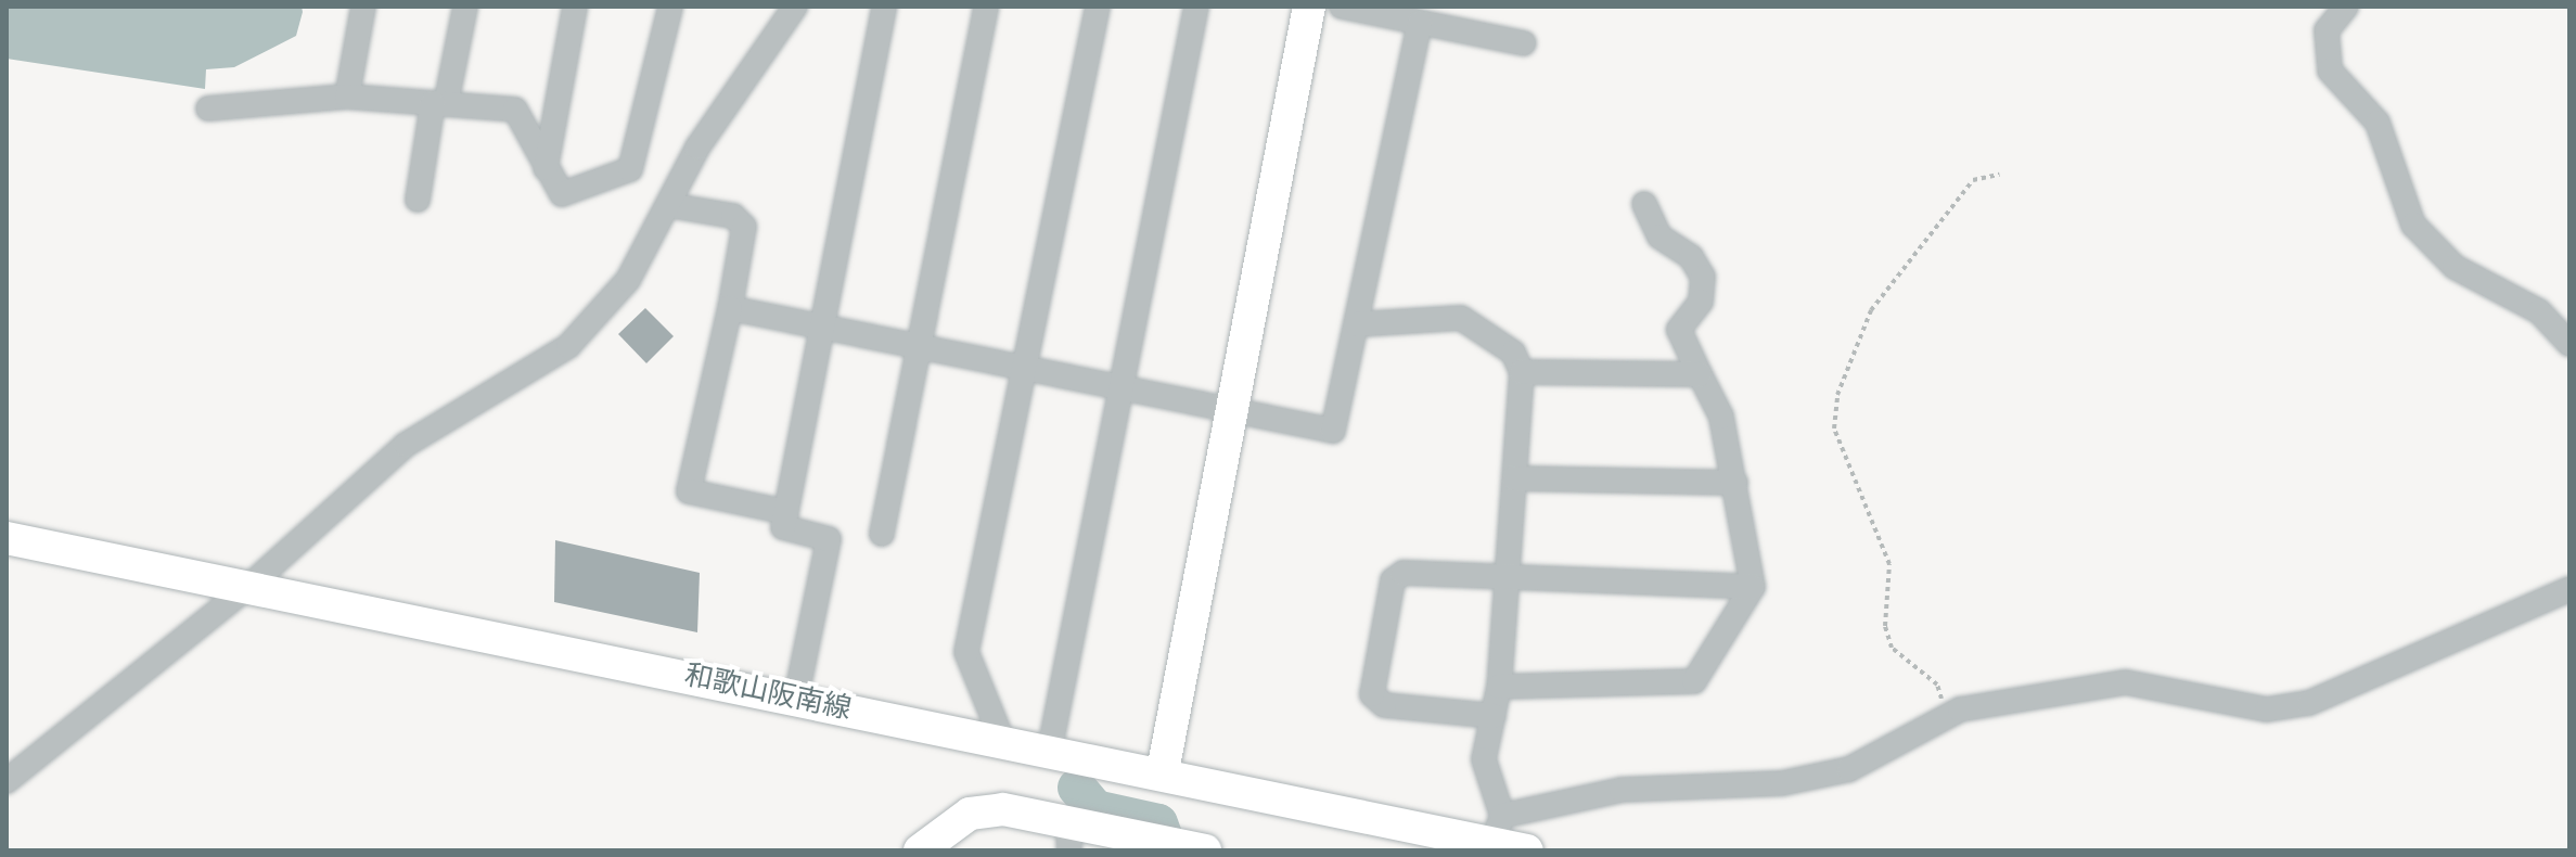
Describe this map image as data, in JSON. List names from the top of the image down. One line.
{"streets":{"main road":["和歌山阪南線"]}}
